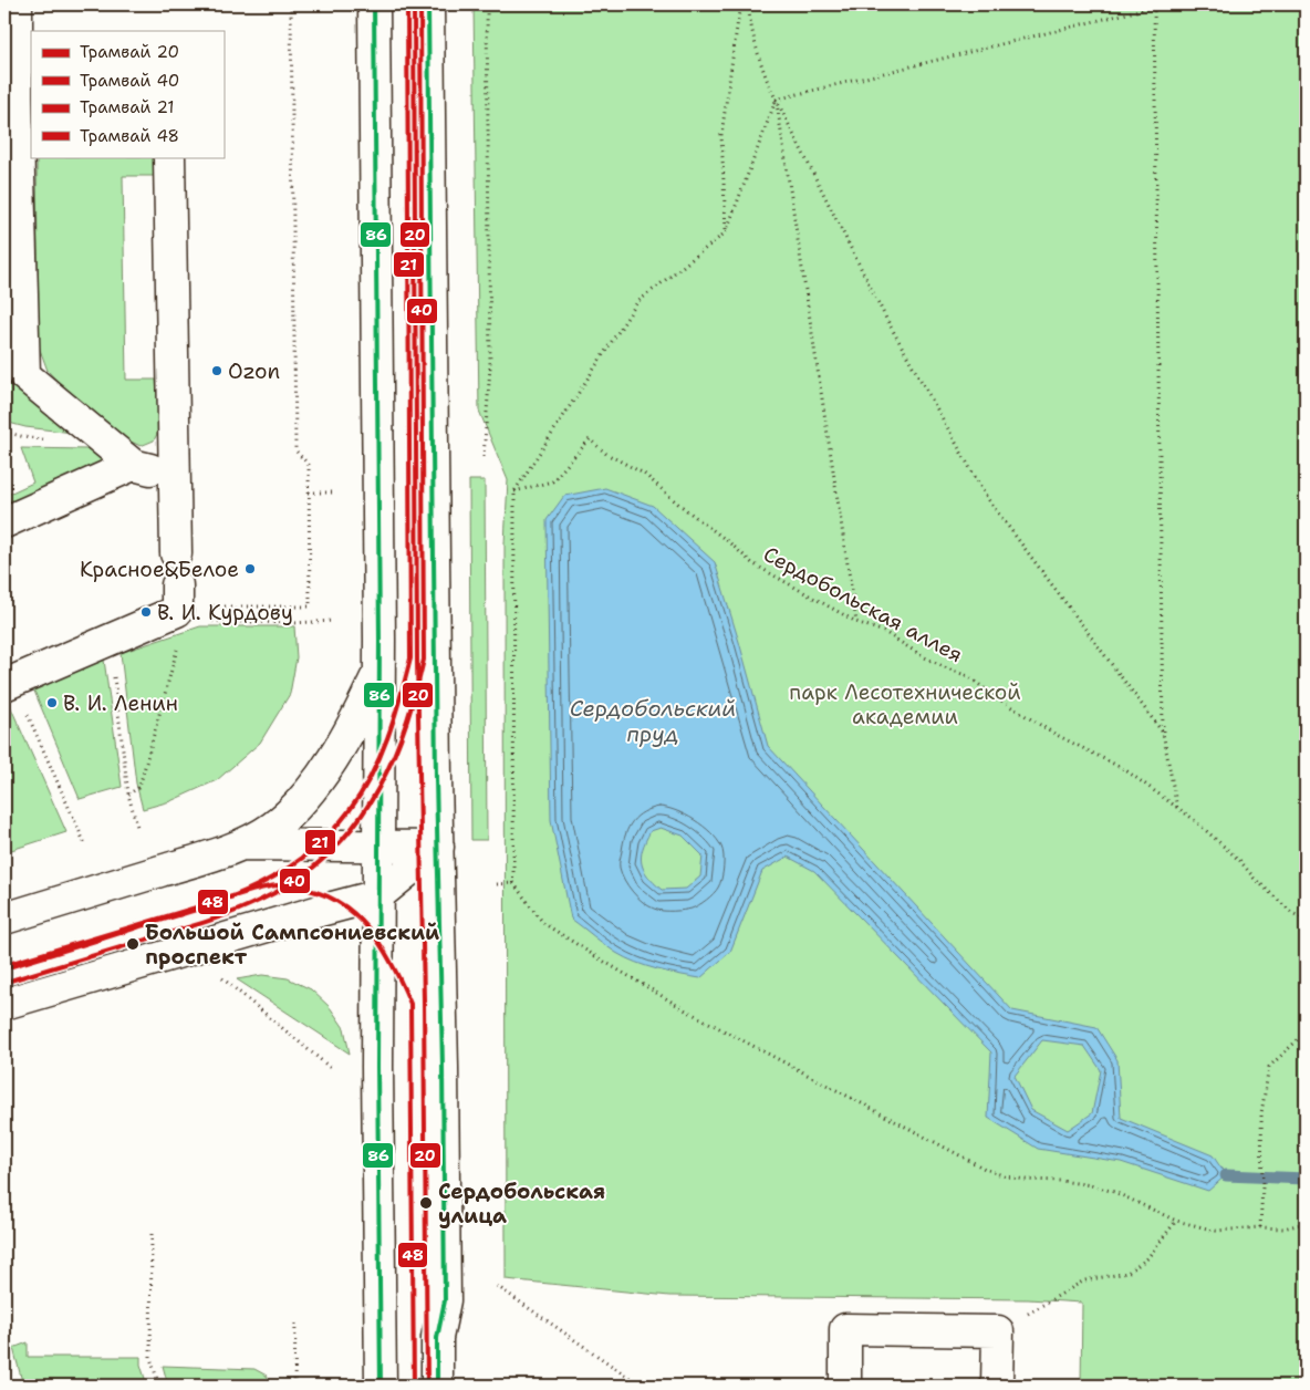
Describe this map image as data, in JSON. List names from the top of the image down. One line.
{"streets":{"path":["Сердобольская аллея"]},"water":["Сердобольский пруд"],"parks":["парк Лесотехнической академии"],"places":["Ozon","Красное&Белое","В. И. Курдову","В. И. Ленин","Большой Сампсониевский проспект","Сердобольская улица"],"lines":["tram line 20","tram line 40","tram line 21","transit line 86","tram line 48"],"legend":["Трамвай 20","Трамвай 40","Трамвай 21","Трамвай 48"]}
